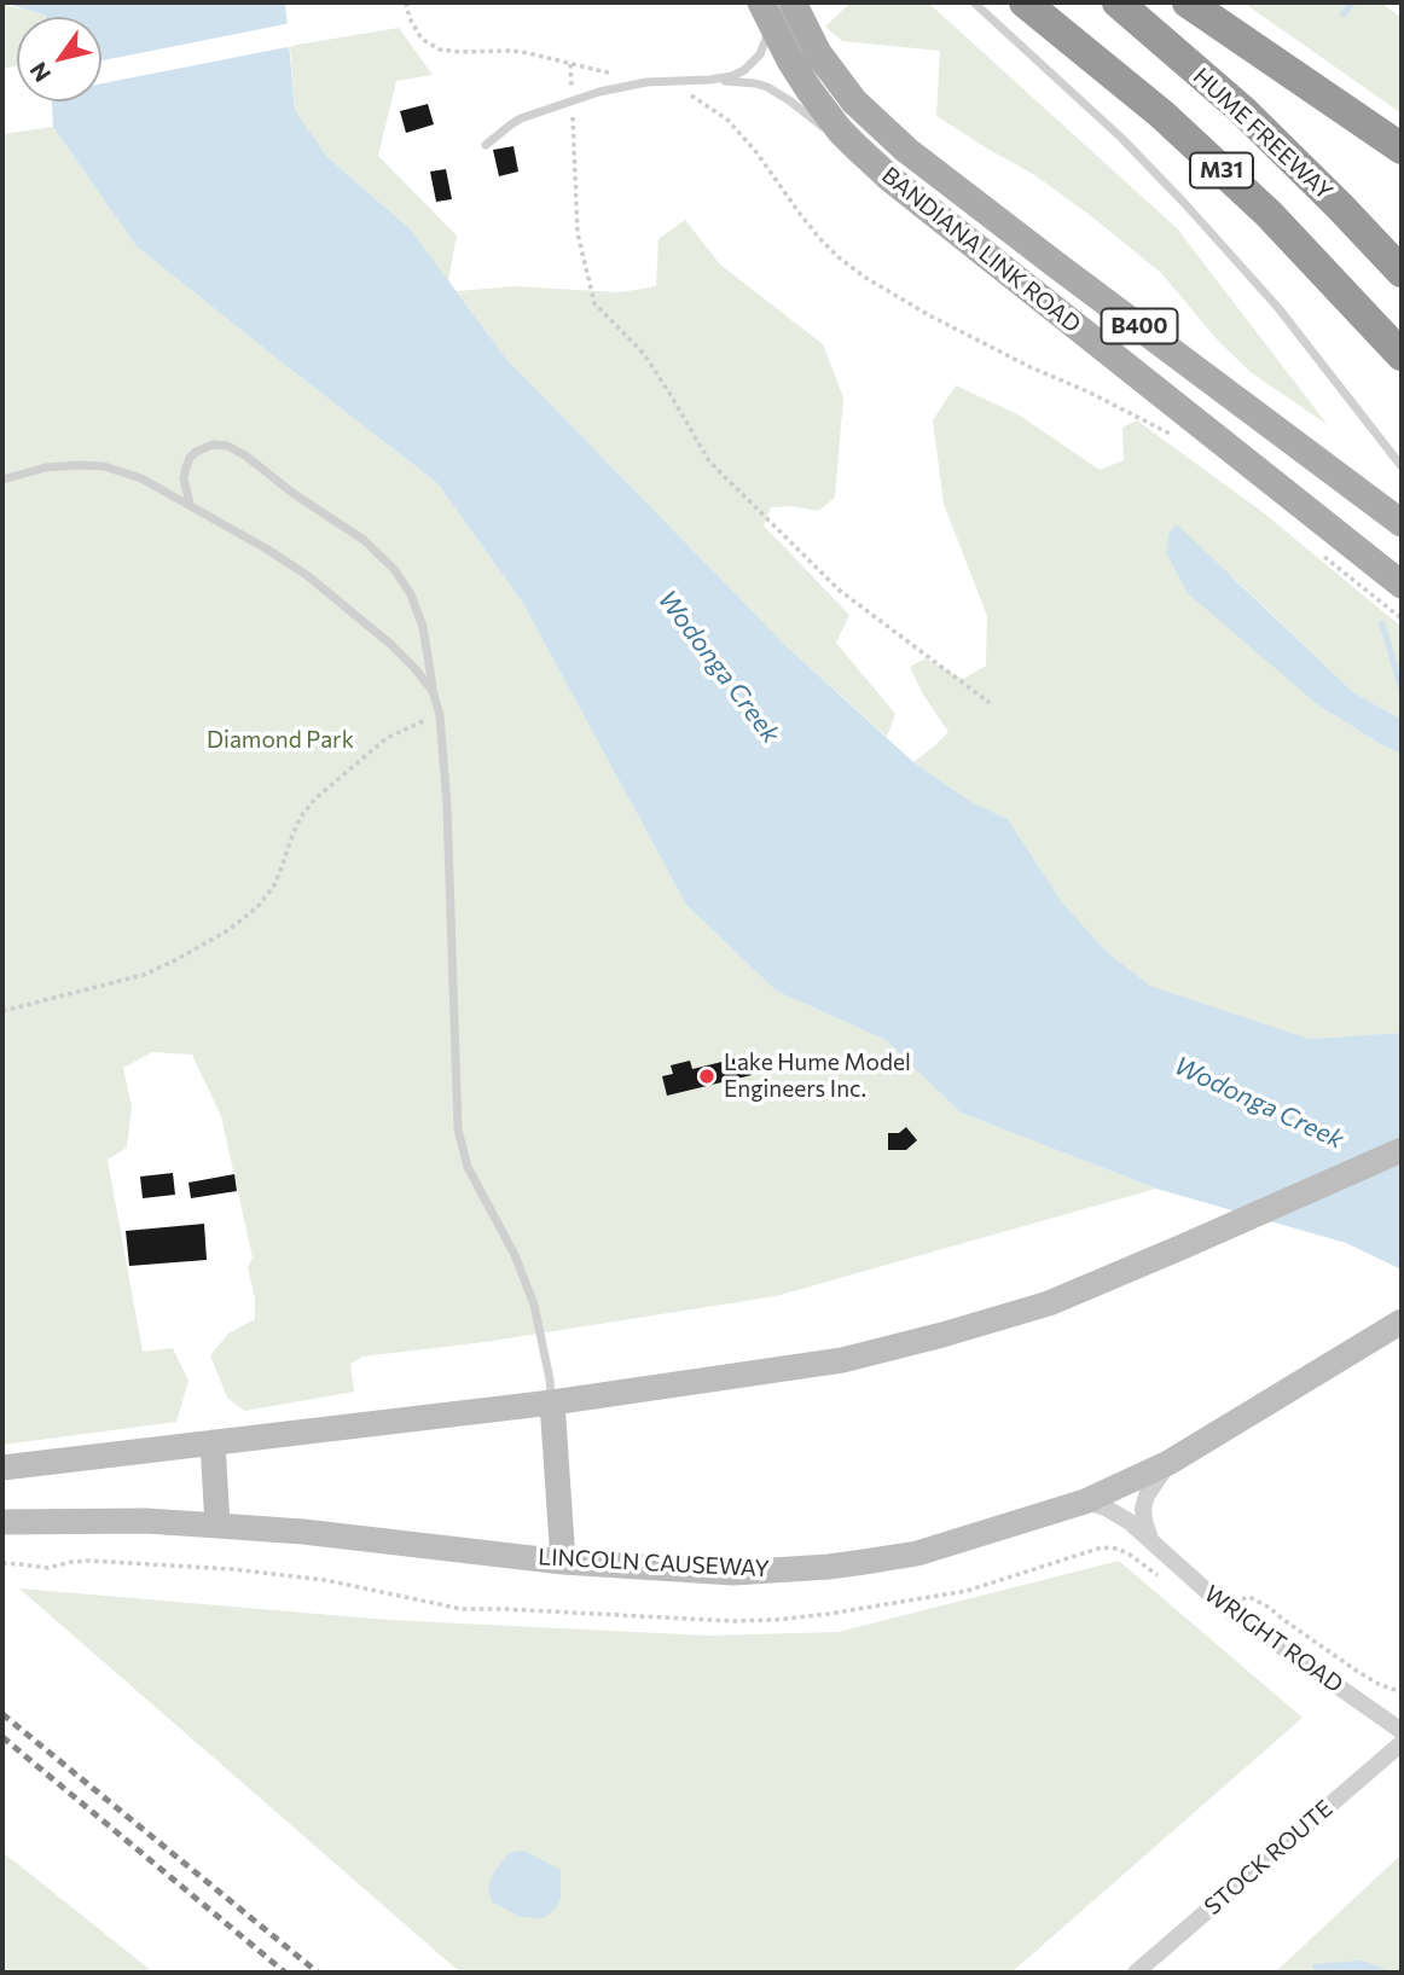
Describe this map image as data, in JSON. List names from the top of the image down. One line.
{"streets":{"highway":["HUME FREEWAY","M31"],"main road":["BANDIANA LINK ROAD","B400","LINCOLN CAUSEWAY"],"street":["WRIGHT ROAD","STOCK ROUTE"]},"crossings":[["LINCOLN CAUSEWAY","WRIGHT ROAD"]],"water":["Wodonga Creek"],"parks":["Diamond Park"],"places":["Lake Hume Model Engineers Inc."],"north":"bottom left"}
